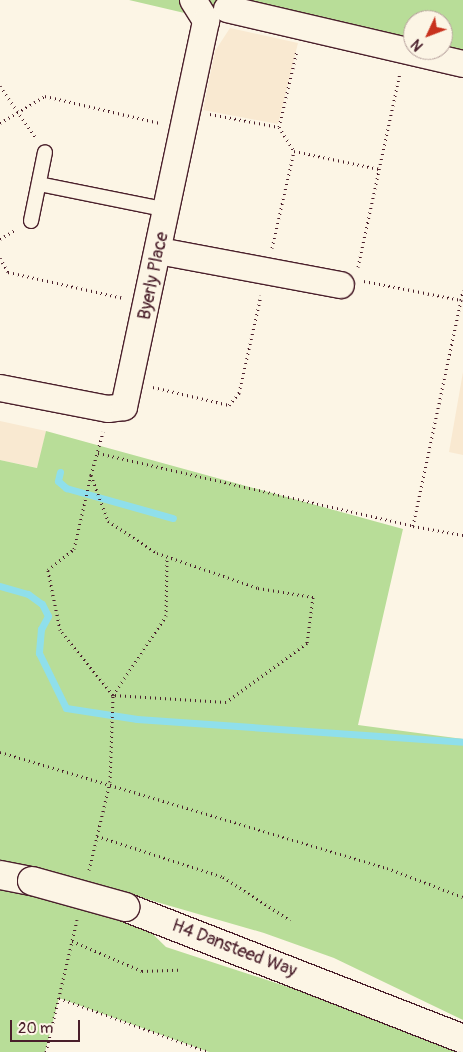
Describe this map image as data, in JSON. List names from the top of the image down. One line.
{"streets":{"street":["Byerly Place","H4 Dansteed Way"]},"scale_bar":"20 m","north":"bottom left"}
